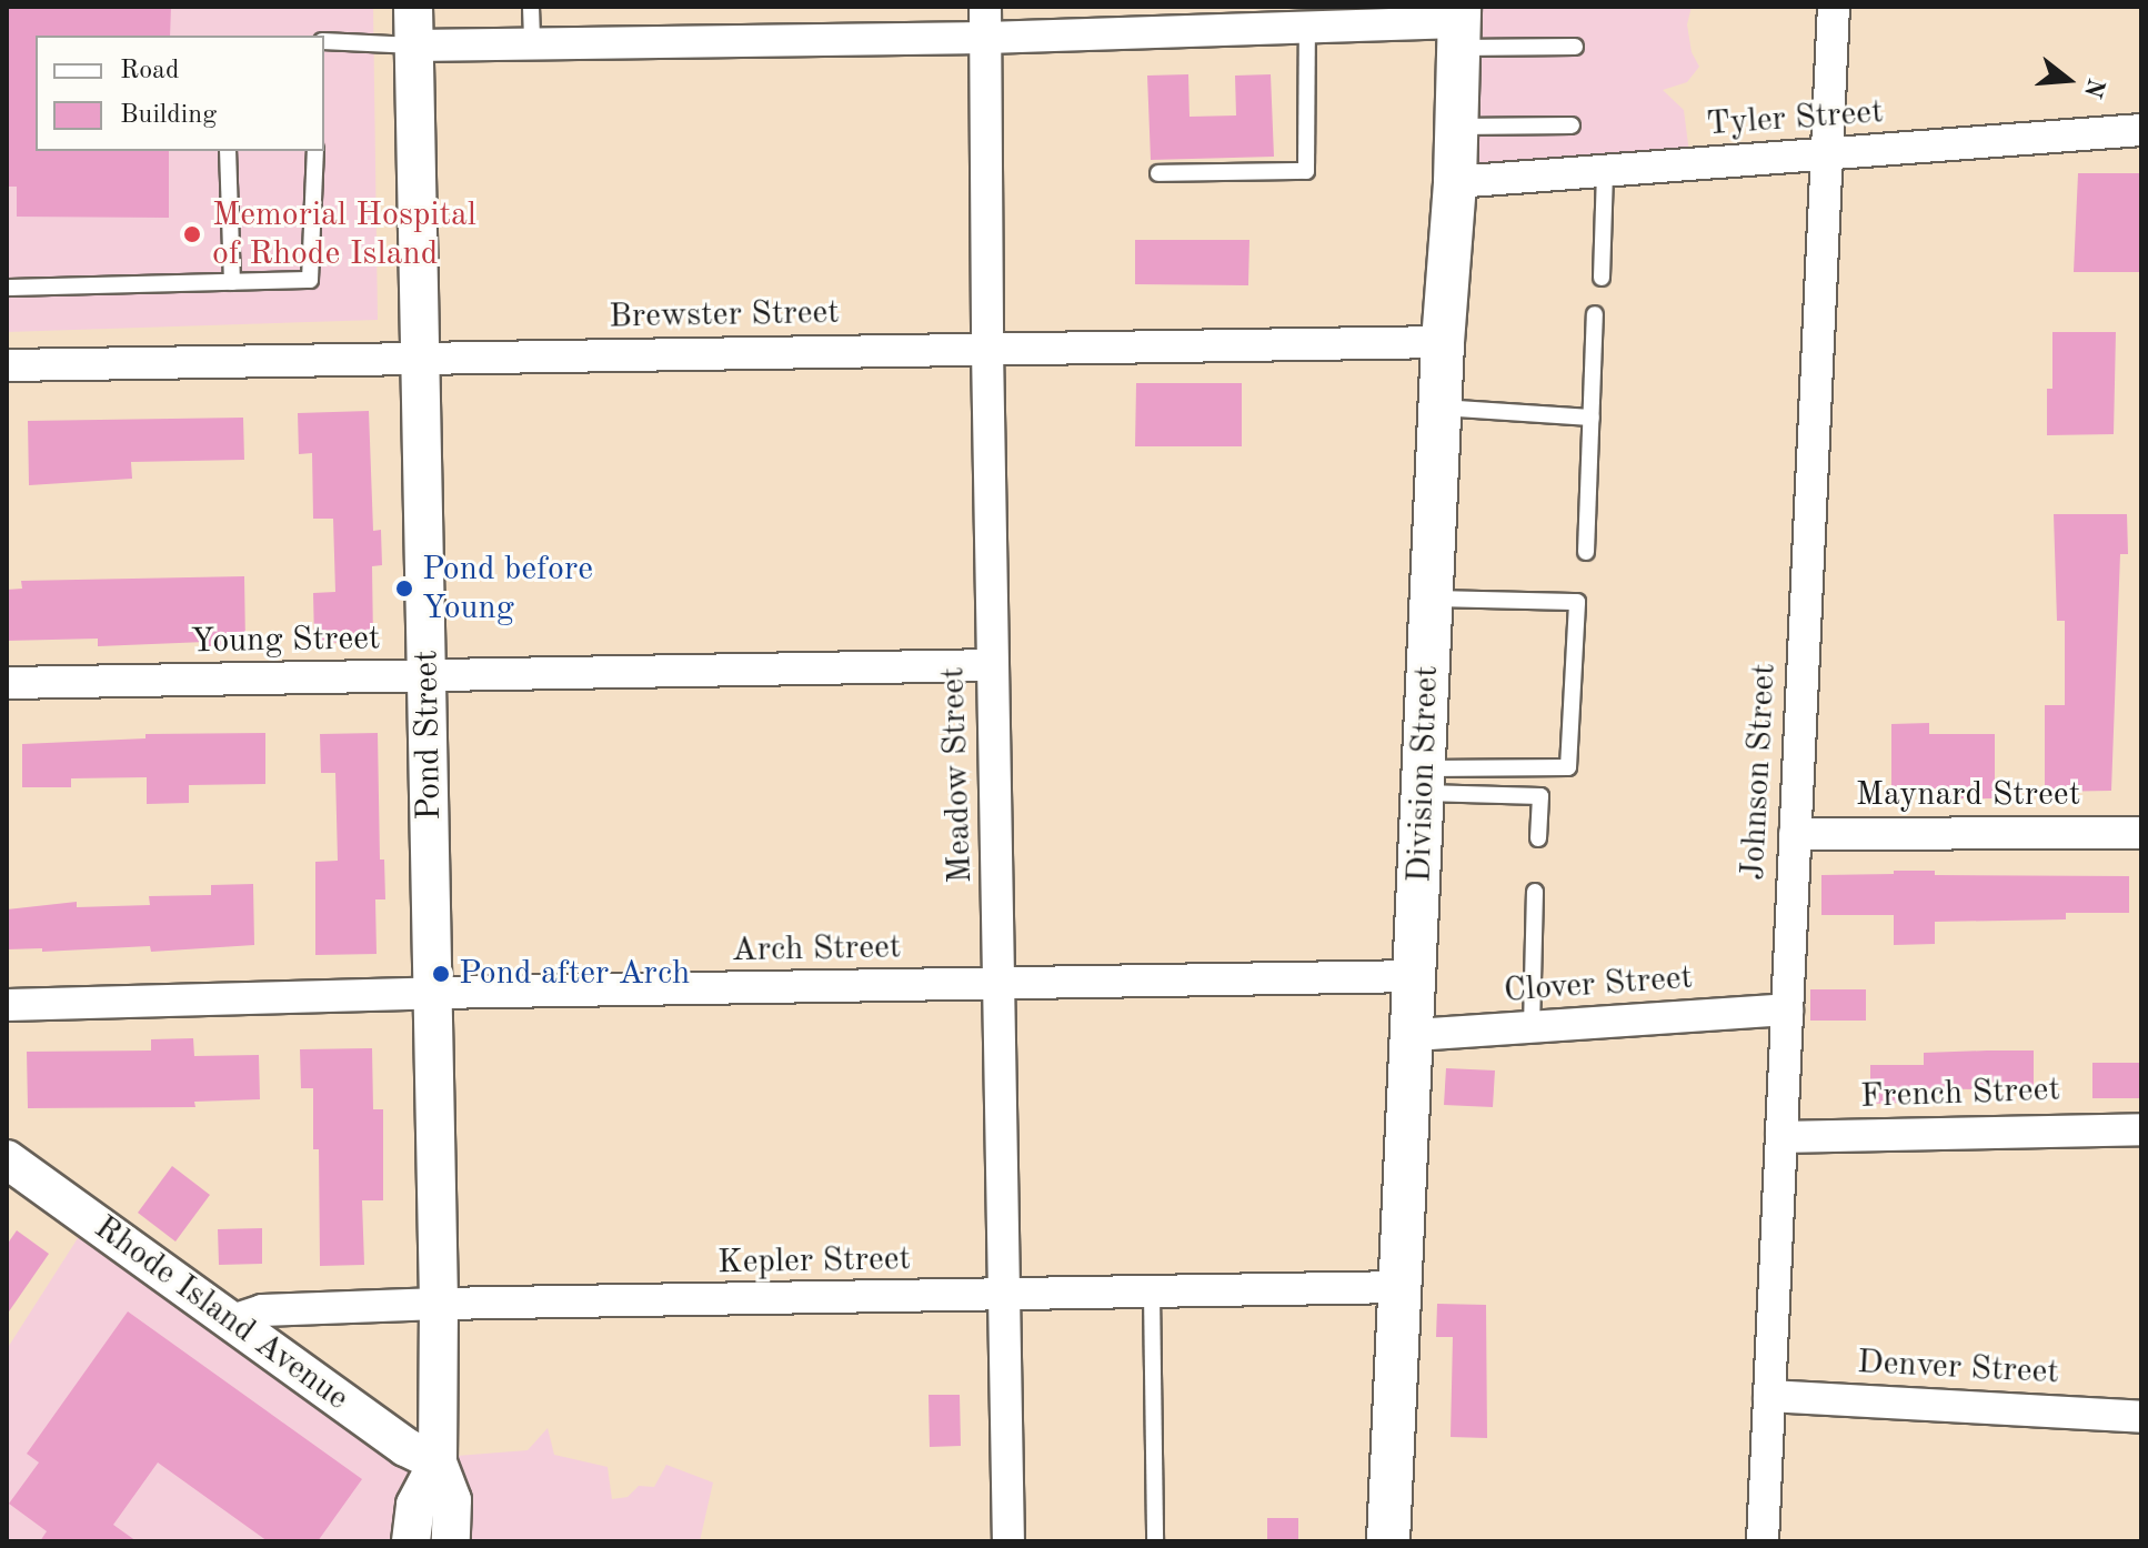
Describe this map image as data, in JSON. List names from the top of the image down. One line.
{"streets":{"main road":["Division Street"],"street":["Tyler Street","Brewster Street","Young Street","Pond Street","Johnson Street","Meadow Street","Maynard Street","Arch Street","Clover Street","French Street","Kepler Street","Rhode Island Avenue","Denver Street"]},"crossings":[["Tyler Street","Johnson Street"],["Tyler Street","Division Street"],["Brewster Street","Pond Street"],["Brewster Street","Division Street"],["Brewster Street","Meadow Street"],["Young Street","Pond Street"],["Young Street","Meadow Street"],["Pond Street","Arch Street"],["Pond Street","Kepler Street"],["Pond Street","Rhode Island Avenue"],["Johnson Street","Maynard Street"],["Johnson Street","Clover Street"],["Johnson Street","French Street"],["Johnson Street","Denver Street"],["Division Street","Arch Street"],["Division Street","Clover Street"],["Division Street","Kepler Street"],["Meadow Street","Arch Street"],["Meadow Street","Kepler Street"],["Kepler Street","Rhode Island Avenue"]],"places":["Memorial Hospital of Rhode Island","Pond before Young","Pond after Arch"],"legend":["Road","Building"],"north":"right"}
